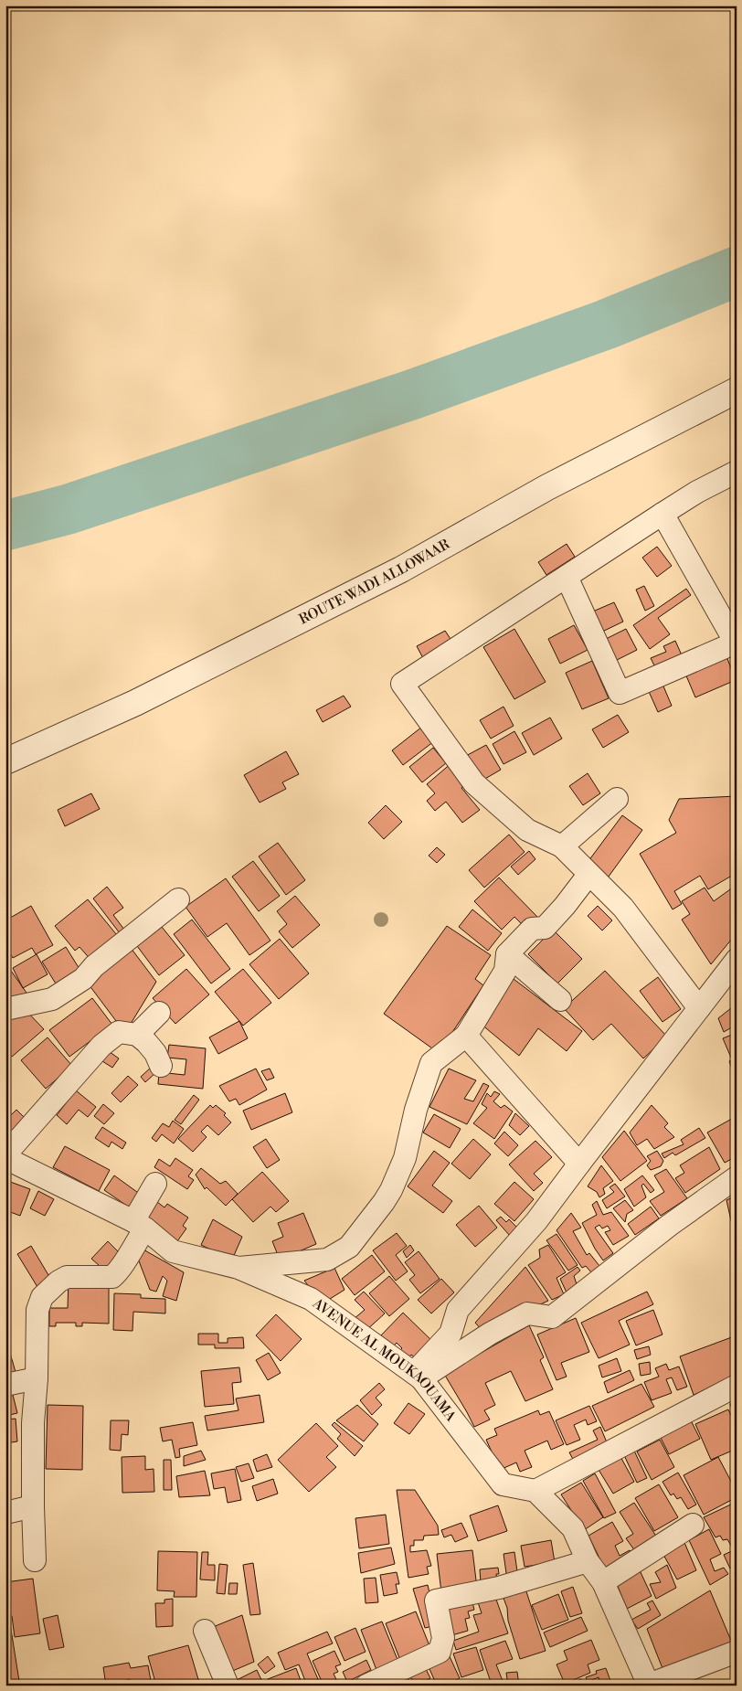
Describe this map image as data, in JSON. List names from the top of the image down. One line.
{"streets":{"street":["ROUTE WADI ALLOWAAR","AVENUE AL MOUKAOUAMA"]}}
